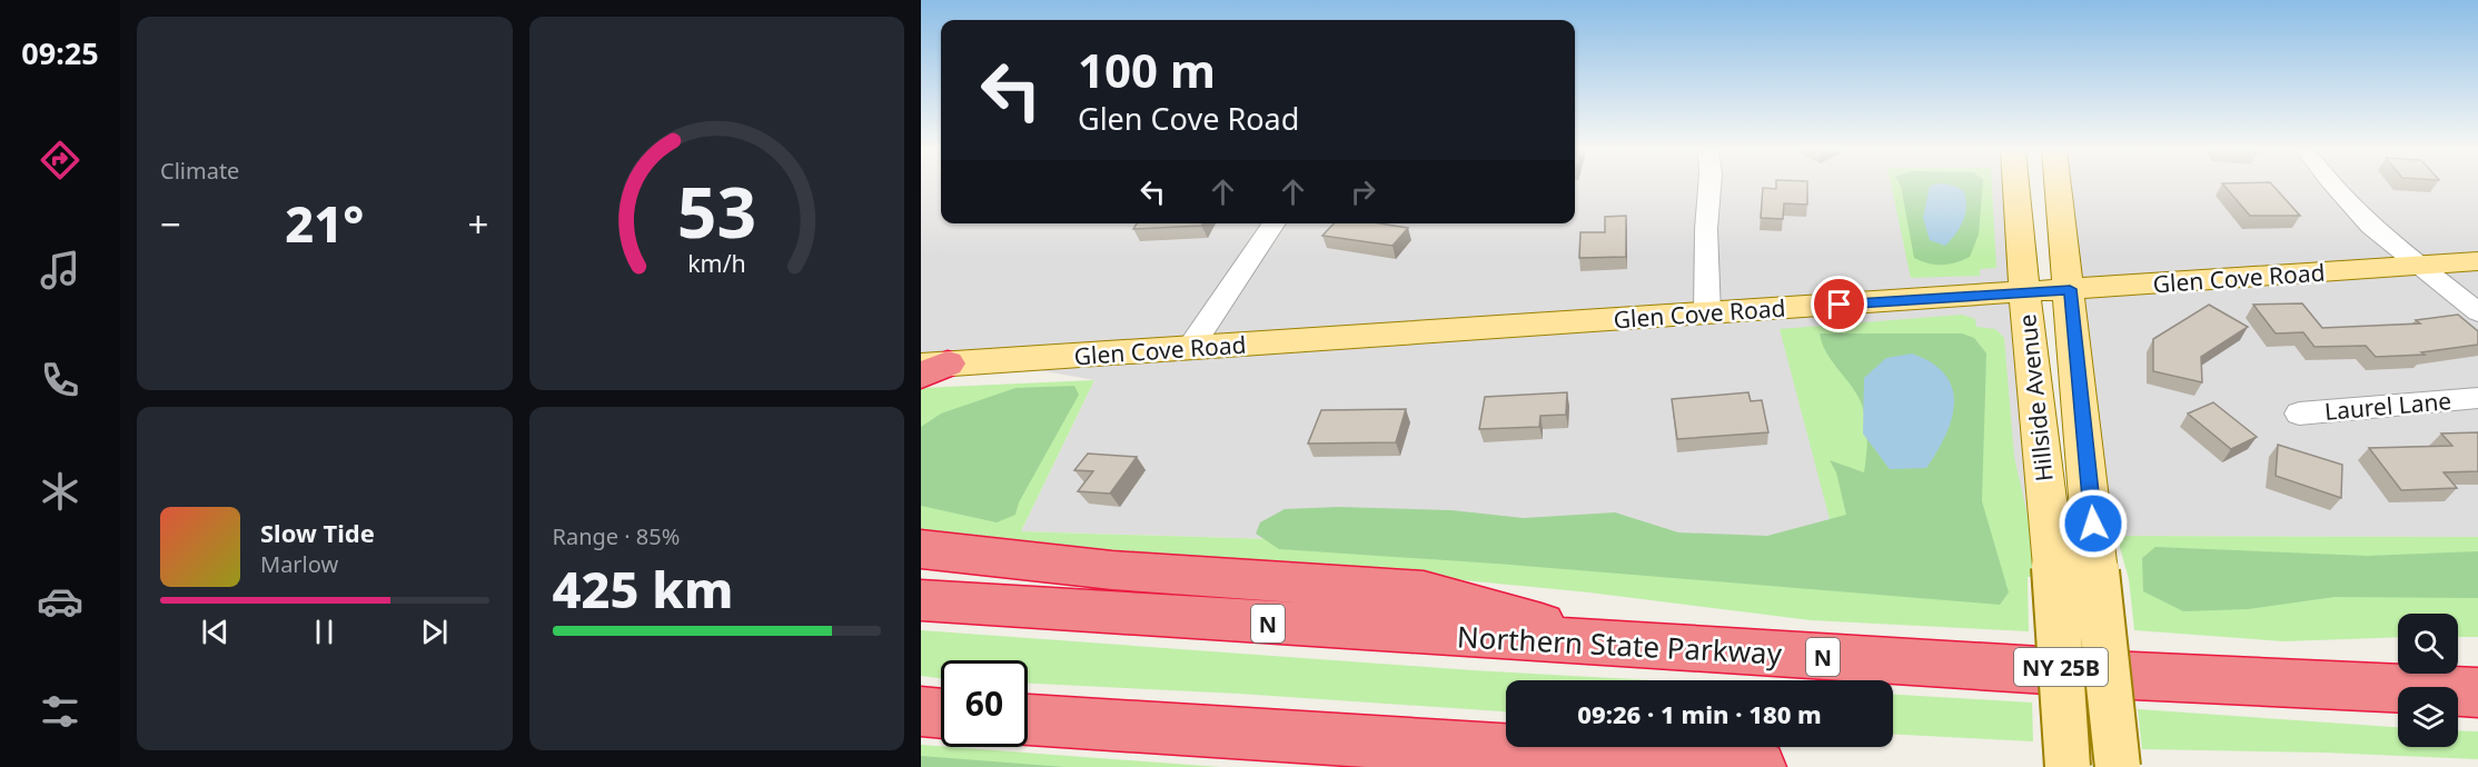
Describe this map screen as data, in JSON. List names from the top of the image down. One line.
{"streets":{"highway":["N","Northern State Parkway"],"main road":["Glen Cove Road","Hillside Avenue","NY 25B"],"street":["Laurel Lane"]},"crossings":[["Glen Cove Road","Hillside Avenue"]],"page":{"tabs":"09:25","tile":["Climate",["Range · 85%","425 km"]],"turn":["100 m","Glen Cove Road"],"heat":["−","21°","+"],"song":["Slow Tide","Marlow"],"limit":"60","trip":"09:26 · 1 min · 180 m","gauge":["53","km/h"]}}
